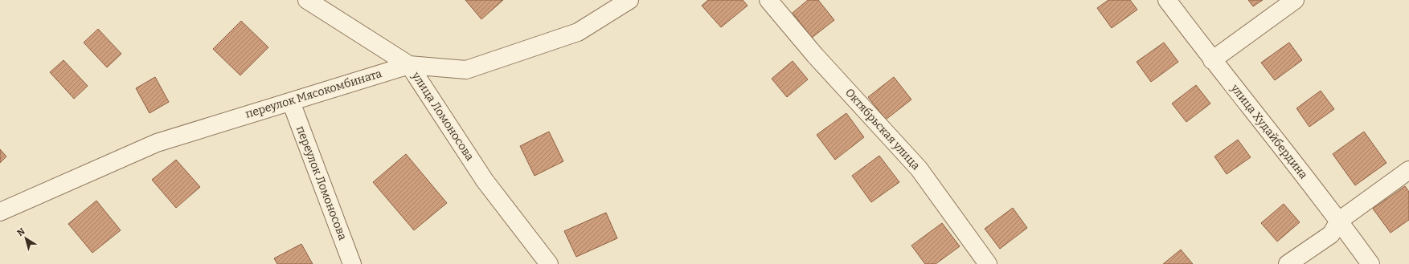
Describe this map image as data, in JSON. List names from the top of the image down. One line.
{"streets":{"street":["переулок Мясокомбината","улица Ломоносова","Октябрьская улица","улица Худайбердина","переулок Ломоносова"]},"crossings":[["переулок Мясокомбината","улица Ломоносова"],["переулок Мясокомбината","переулок Ломоносова"]],"north":"top left"}
